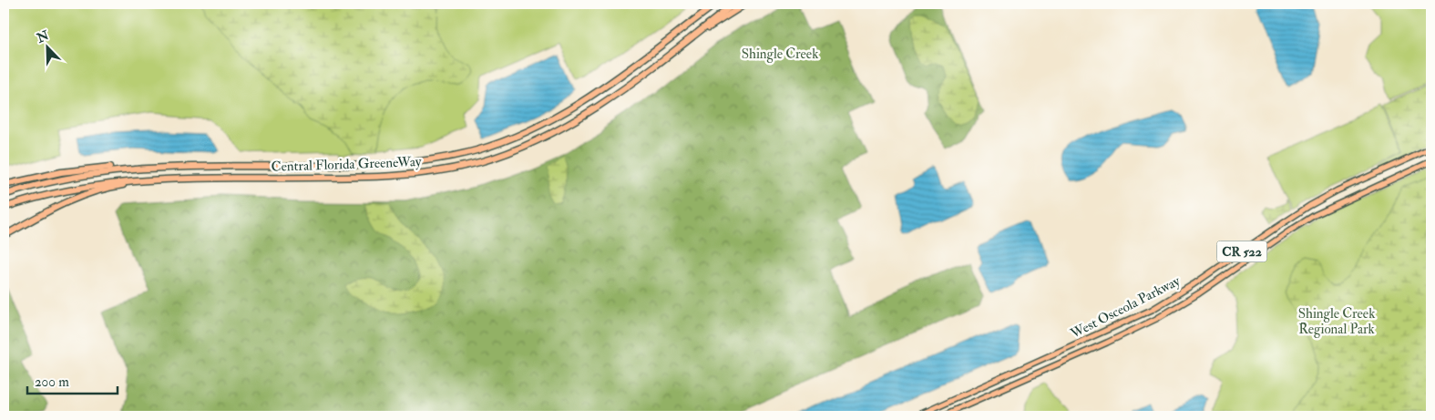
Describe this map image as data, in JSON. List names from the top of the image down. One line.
{"streets":{"highway":["Central Florida GreeneWay"],"main road":["CR 522","West Osceola Parkway"]},"parks":["Shingle Creek","Shingle Creek Regional Park"],"scale_bar":"200 m","north":"top left"}
